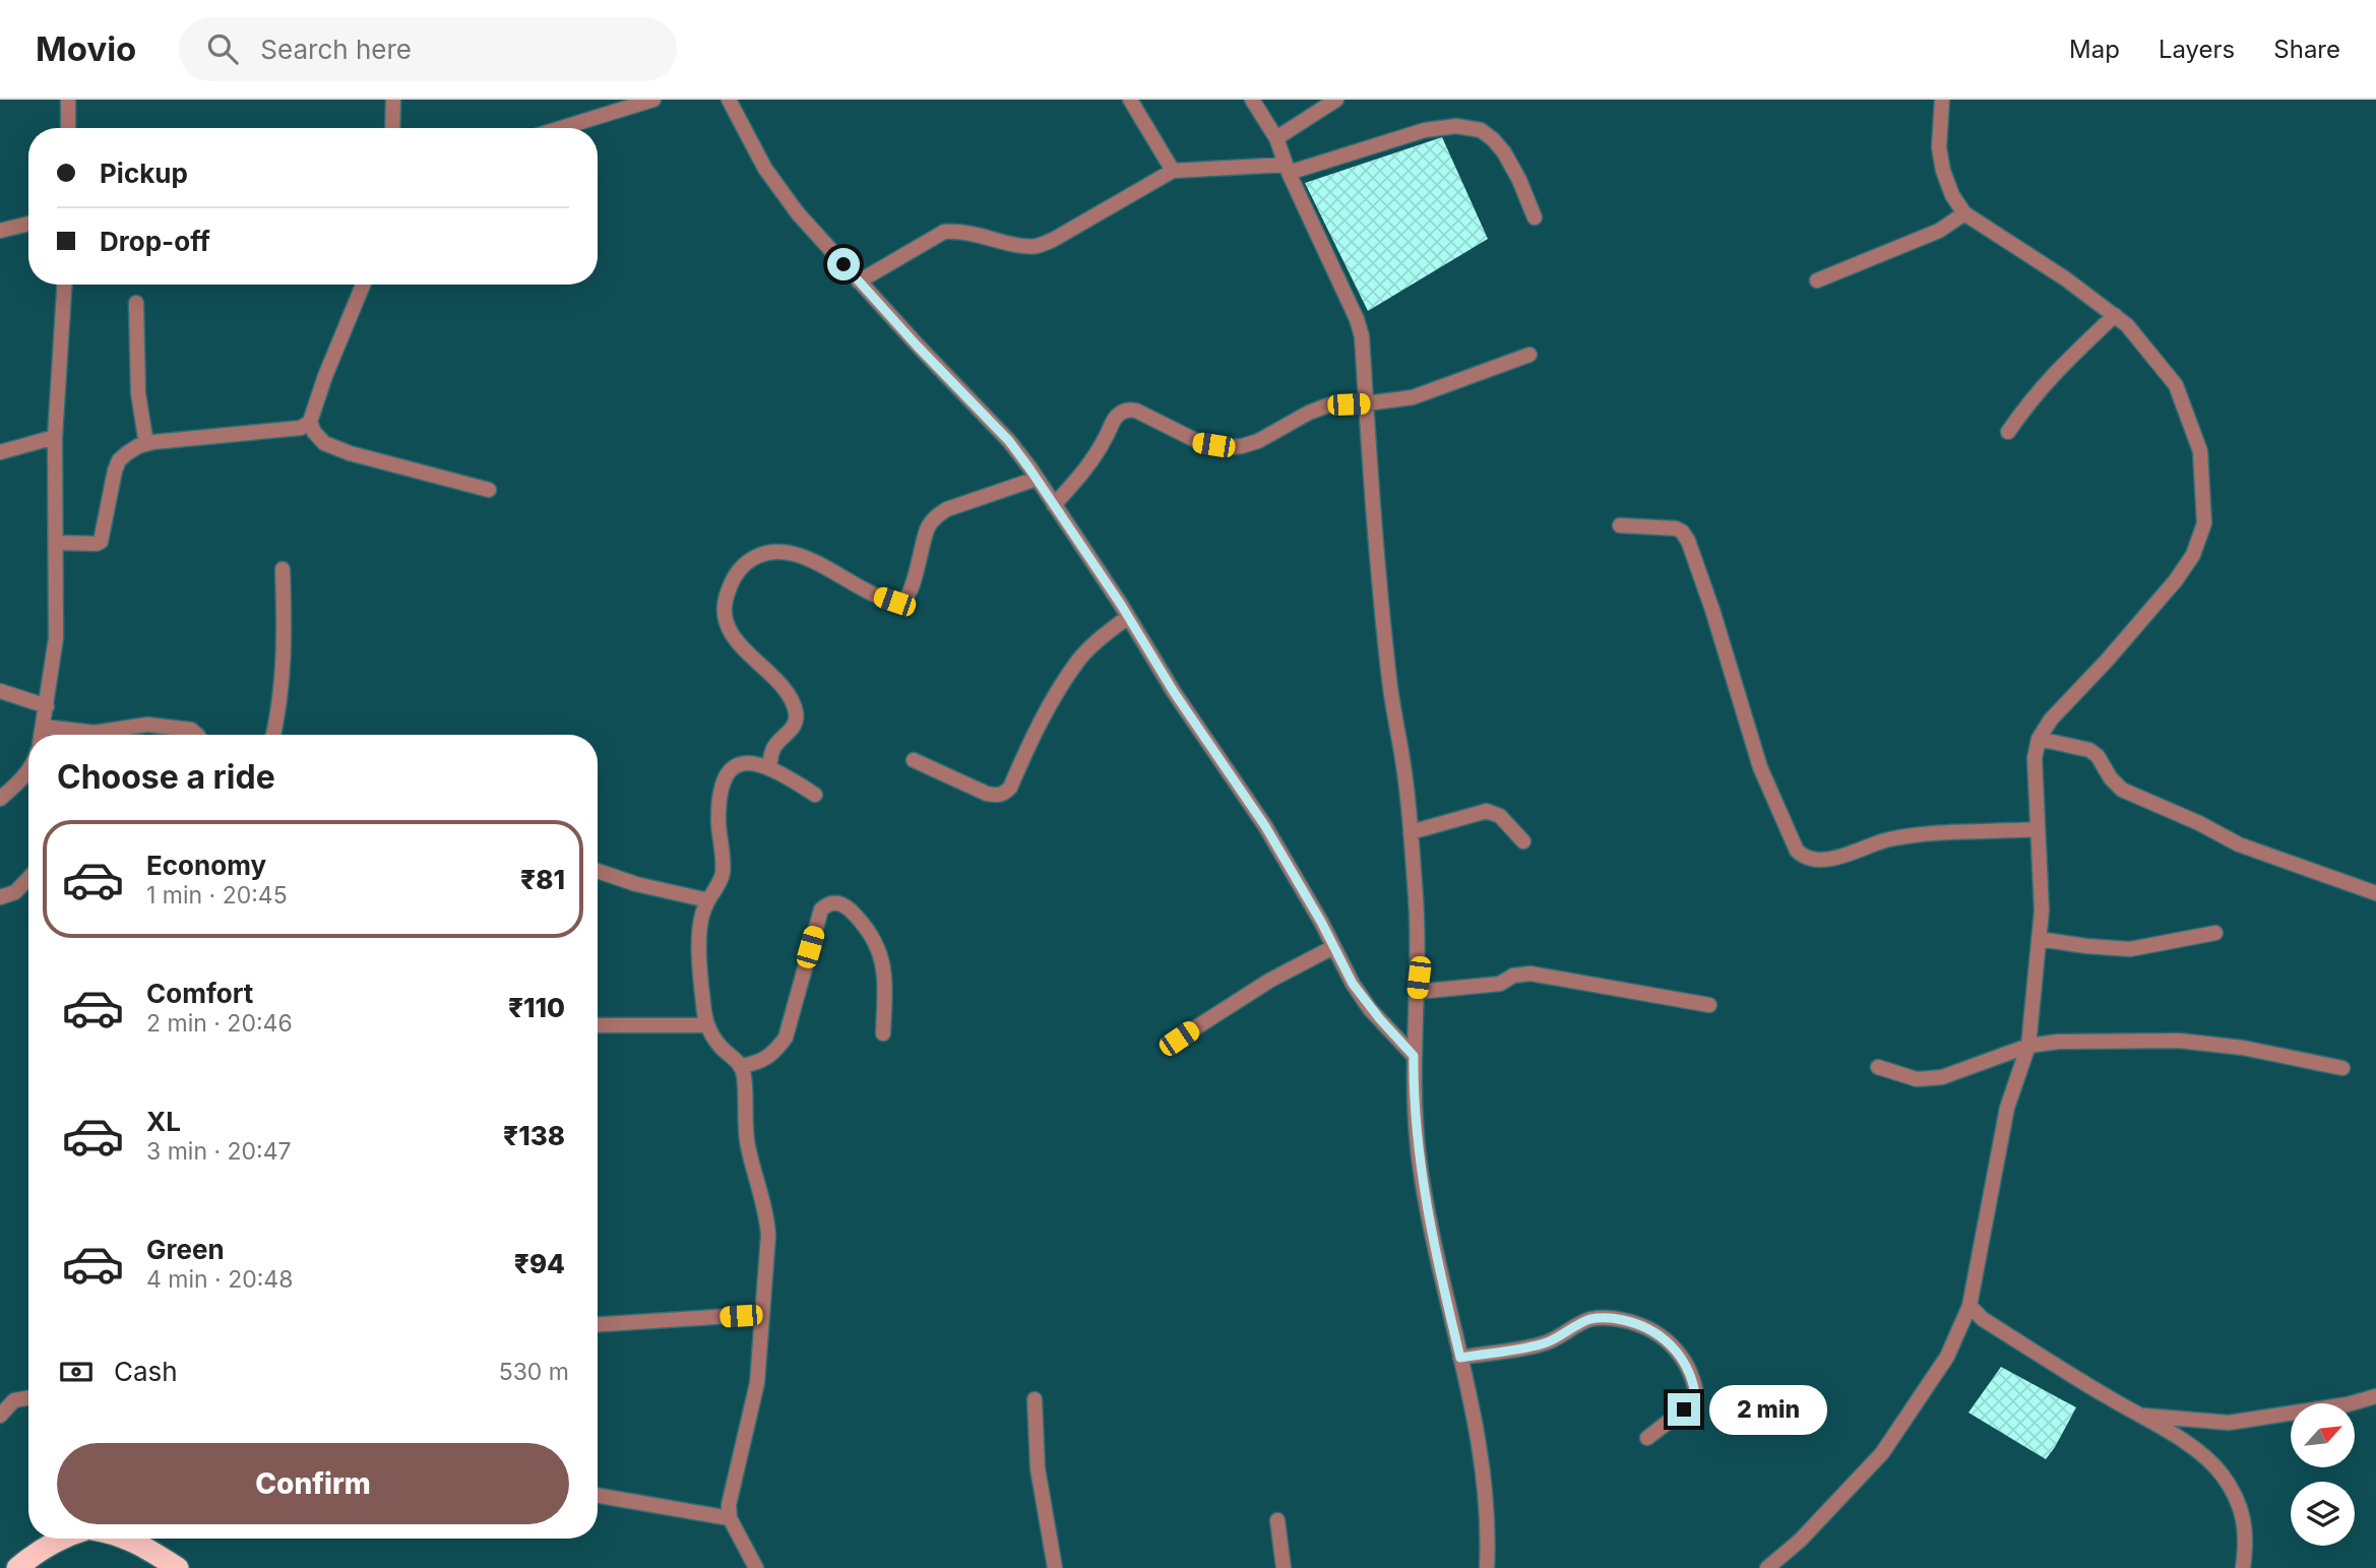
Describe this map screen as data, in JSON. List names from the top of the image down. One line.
{"north":"top right","page":{"header":"Movio","search":"Search here","nav":["Map","Layers","Share"],"banner":["Pickup","Drop-off"],"heading":"Choose a ride","list":[{"name":"Economy","note":"1 min · 20:45","value":"₹81"},{"name":"Comfort","note":"2 min · 20:46","value":"₹110"},{"name":"XL","note":"3 min · 20:47","value":"₹138"},{"name":"Green","note":"4 min · 20:48","value":"₹94"}],"pay":["Cash","530 m"],"bubble":"2 min","buttons":"Confirm"}}
